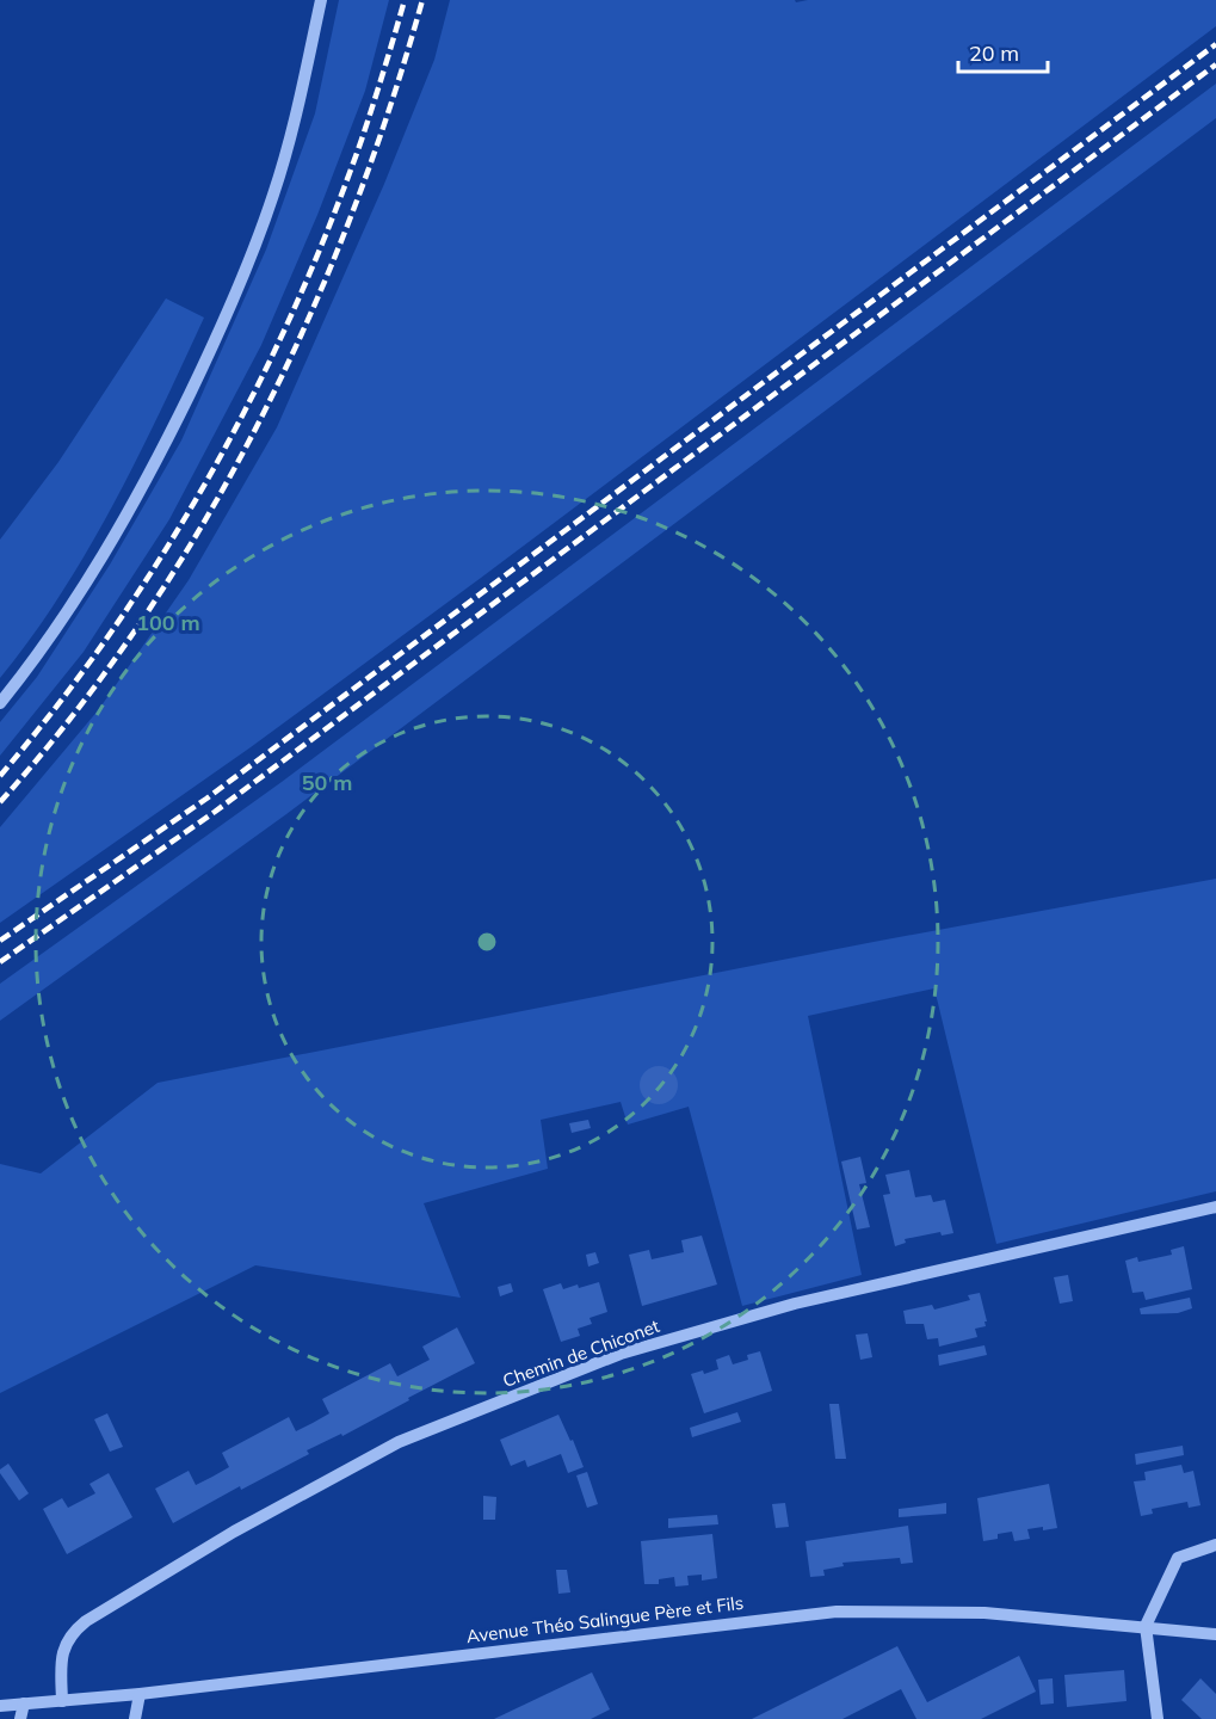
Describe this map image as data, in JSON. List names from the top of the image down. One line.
{"streets":{"street":["Chemin de Chiconet","Avenue Théo Salingue Père et Fils"]},"crossings":[["Chemin de Chiconet","Avenue Théo Salingue Père et Fils"]],"scale_bar":"20 m","rings":["100 m","50 m"]}
